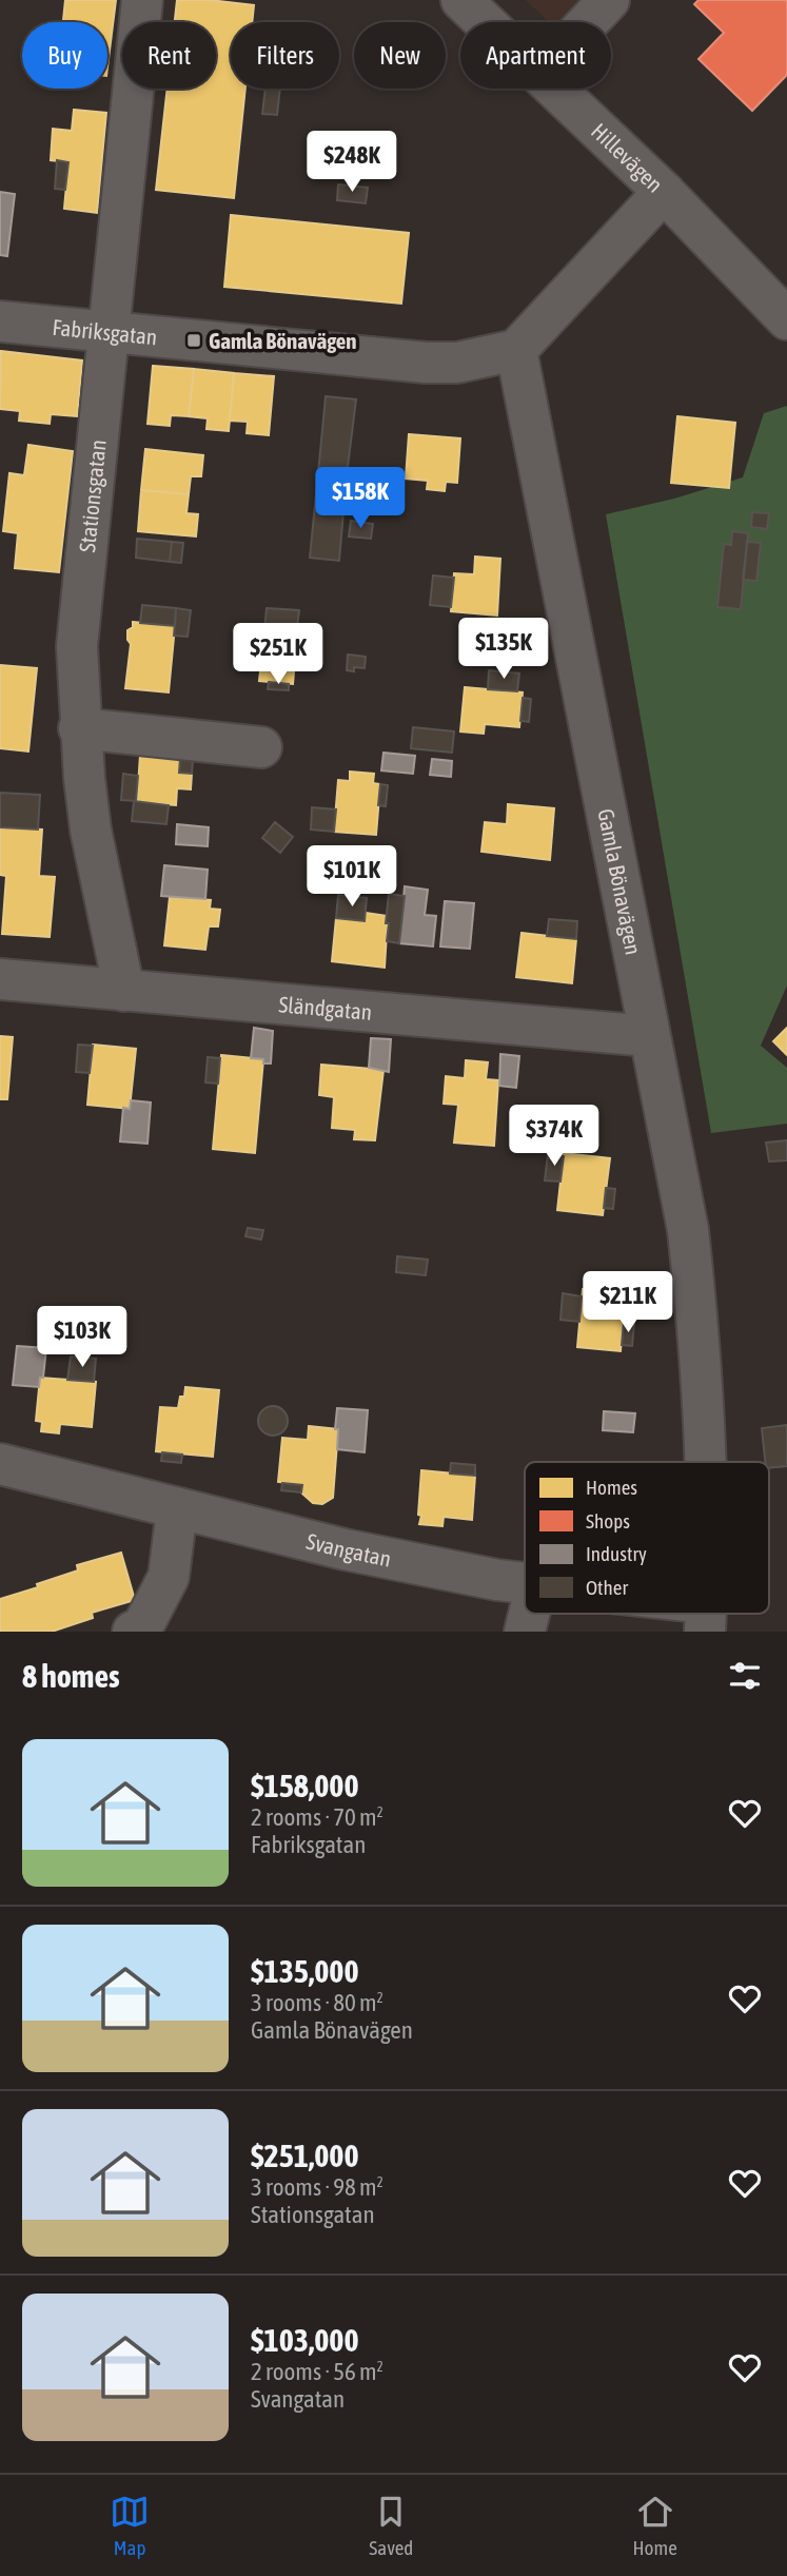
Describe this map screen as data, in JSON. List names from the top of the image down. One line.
{"streets":{"street":["Hillevägen","Fabriksgatan","Stationsgatan","Gamla Bönavägen","Sländgatan","Svangatan"]},"crossings":[["Fabriksgatan","Stationsgatan"],["Fabriksgatan","Gamla Bönavägen"],["Stationsgatan","Sländgatan"],["Gamla Bönavägen","Sländgatan"]],"places":{"transit":["Gamla Bönavägen"]},"legend":["Homes","Shops","Industry","Other"],"page":{"chip":["Buy","Rent","Filters","New","Apartment"],"price":["$248K","$158K","$135K","$251K","$101K","$374K","$211K","$103K"],"heading":"8 homes","list":[{"name":"$158,000","note":"2 rooms · 70 m² · Fabriksgatan"},{"name":"$135,000","note":"3 rooms · 80 m² · Gamla Bönavägen"},{"name":"$251,000","note":"3 rooms · 98 m² · Stationsgatan"},{"name":"$103,000","note":"2 rooms · 56 m² · Svangatan"}],"tabs":["Map","Saved","Home"]}}
